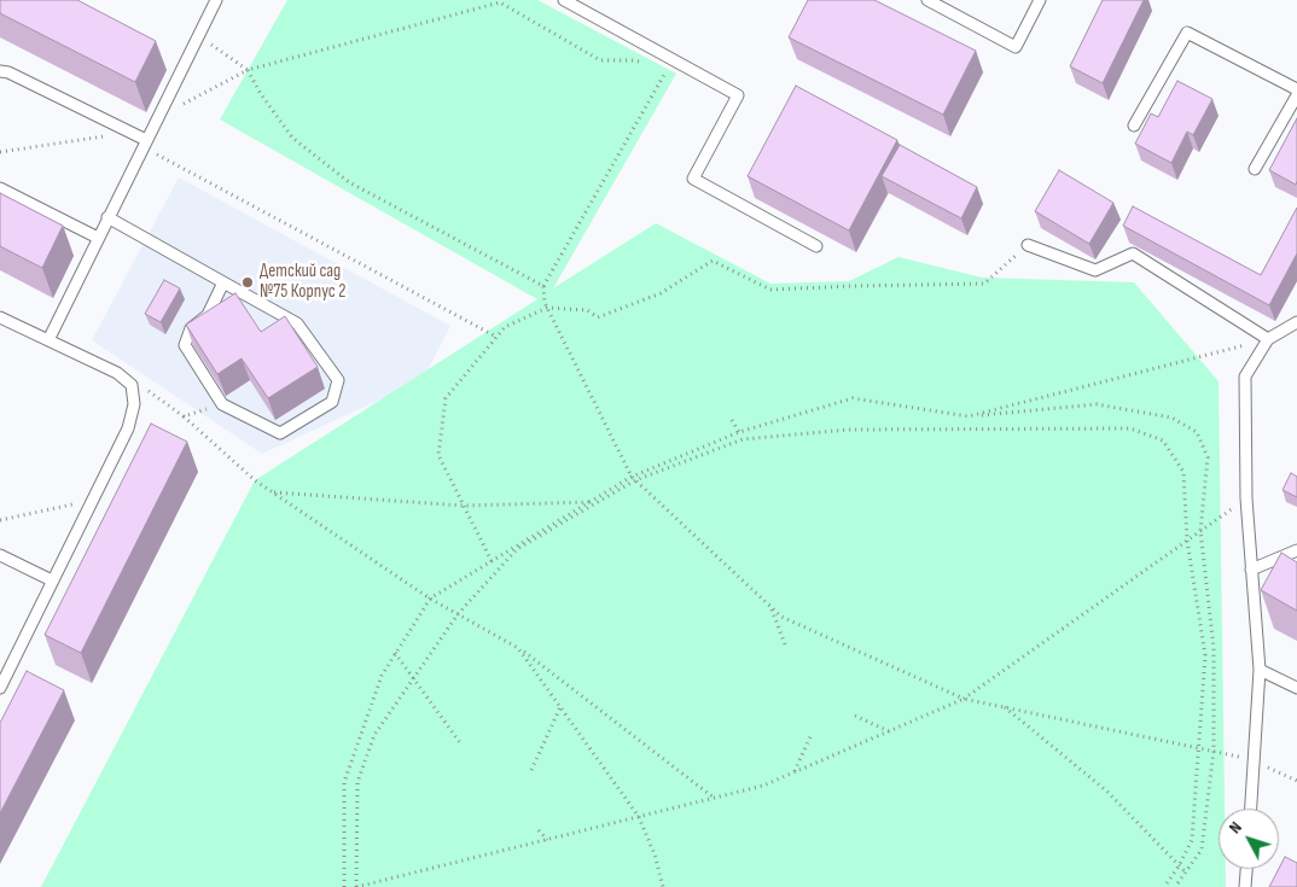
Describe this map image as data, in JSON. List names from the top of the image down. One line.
{"places":["Детский сад №75 Корпус 2"],"north":"top left"}
